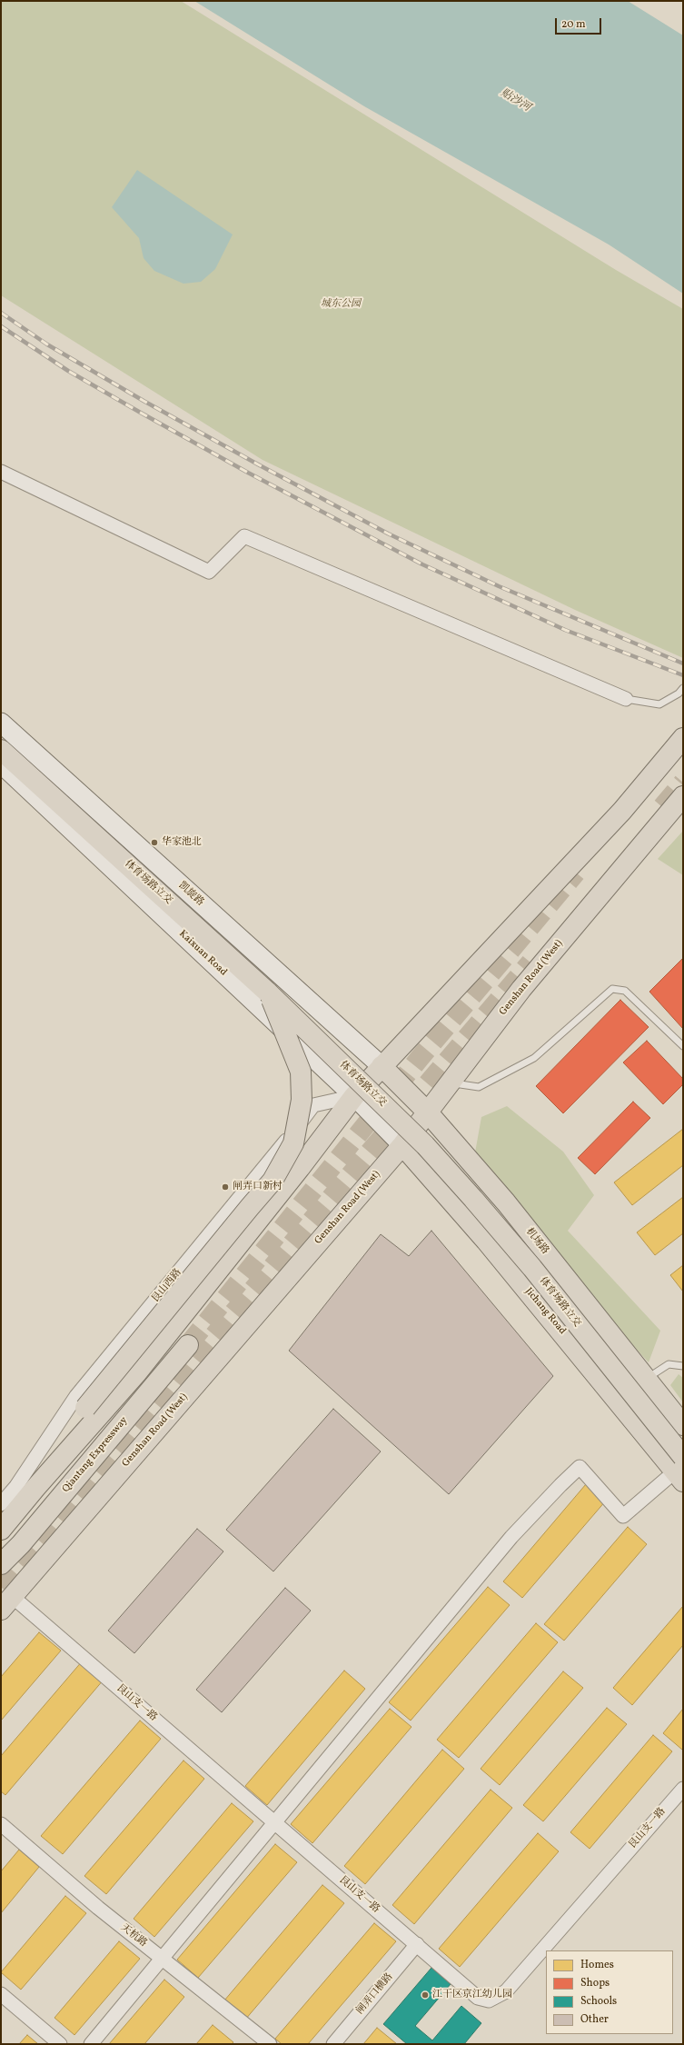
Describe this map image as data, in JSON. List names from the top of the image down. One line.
{"streets":{"main road":["体育场路立交","凯旋路","Kaixuan Road","Genshan Road (West)","机场路","Jichang Road","Qiantang Expressway"],"street":["艮山西路","艮山支一路","天杭路","闸弄口横路"]},"crossings":[["体育场路立交","Jichang Road"],["凯旋路","机场路"],["Kaixuan Road","Genshan Road (West)"],["Kaixuan Road","艮山西路"],["Kaixuan Road","Jichang Road"],["Genshan Road (West)","机场路"],["Genshan Road (West)","Jichang Road"],["Genshan Road (West)","艮山支一路"],["艮山支一路","闸弄口横路"]],"water":["贴沙河"],"parks":["城东公园"],"places":["华家池北","闸弄口新村","江干区京江幼儿园"],"legend":["Homes","Shops","Schools","Other"],"scale_bar":"20 m"}
